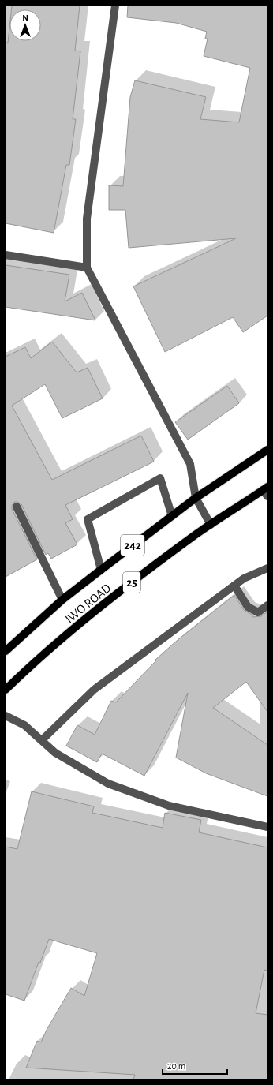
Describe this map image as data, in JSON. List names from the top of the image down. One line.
{"streets":{"main road":["242","25","IWO ROAD"]},"scale_bar":"20 m","north":"top"}
